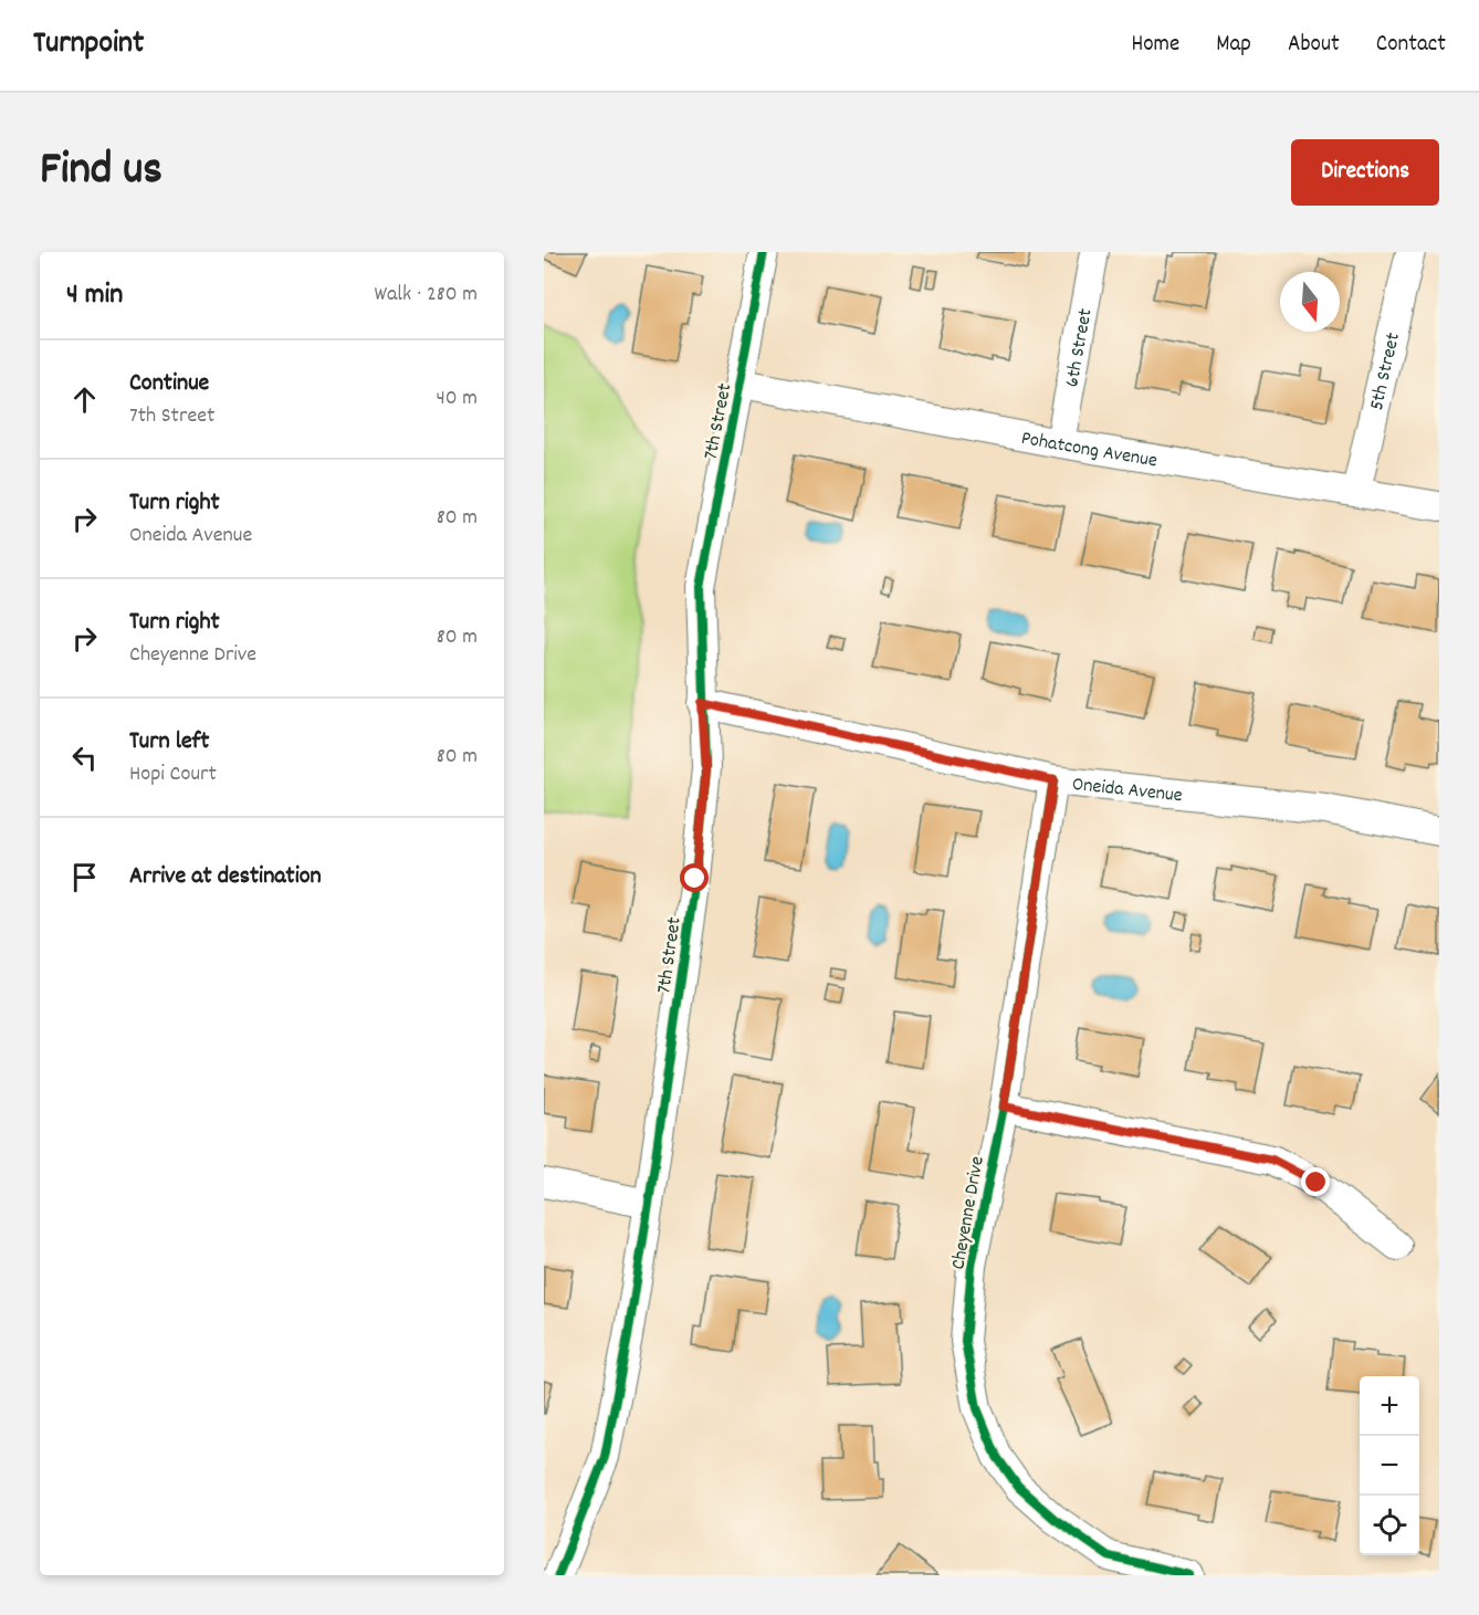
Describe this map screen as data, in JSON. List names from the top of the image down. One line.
{"streets":{"street":["6th Street","5th Street","7th Street","Pohatcong Avenue","Oneida Avenue","Cheyenne Drive"]},"crossings":[["6th Street","Pohatcong Avenue"],["5th Street","Pohatcong Avenue"],["7th Street","Pohatcong Avenue"],["7th Street","Oneida Avenue"],["Oneida Avenue","Cheyenne Drive"]],"north":"bottom","page":{"header":"Turnpoint","nav":["Home","Map","About","Contact"],"title":"Find us","buttons":"Directions","heading":["4 min","Walk · 280 m"],"list":[["Continue","7th Street","40 m"],["Turn right","Oneida Avenue","80 m"],["Turn right","Cheyenne Drive","80 m"],["Turn left","Hopi Court","80 m"],"Arrive at destination"],"map_buttons":["+","−"]}}
